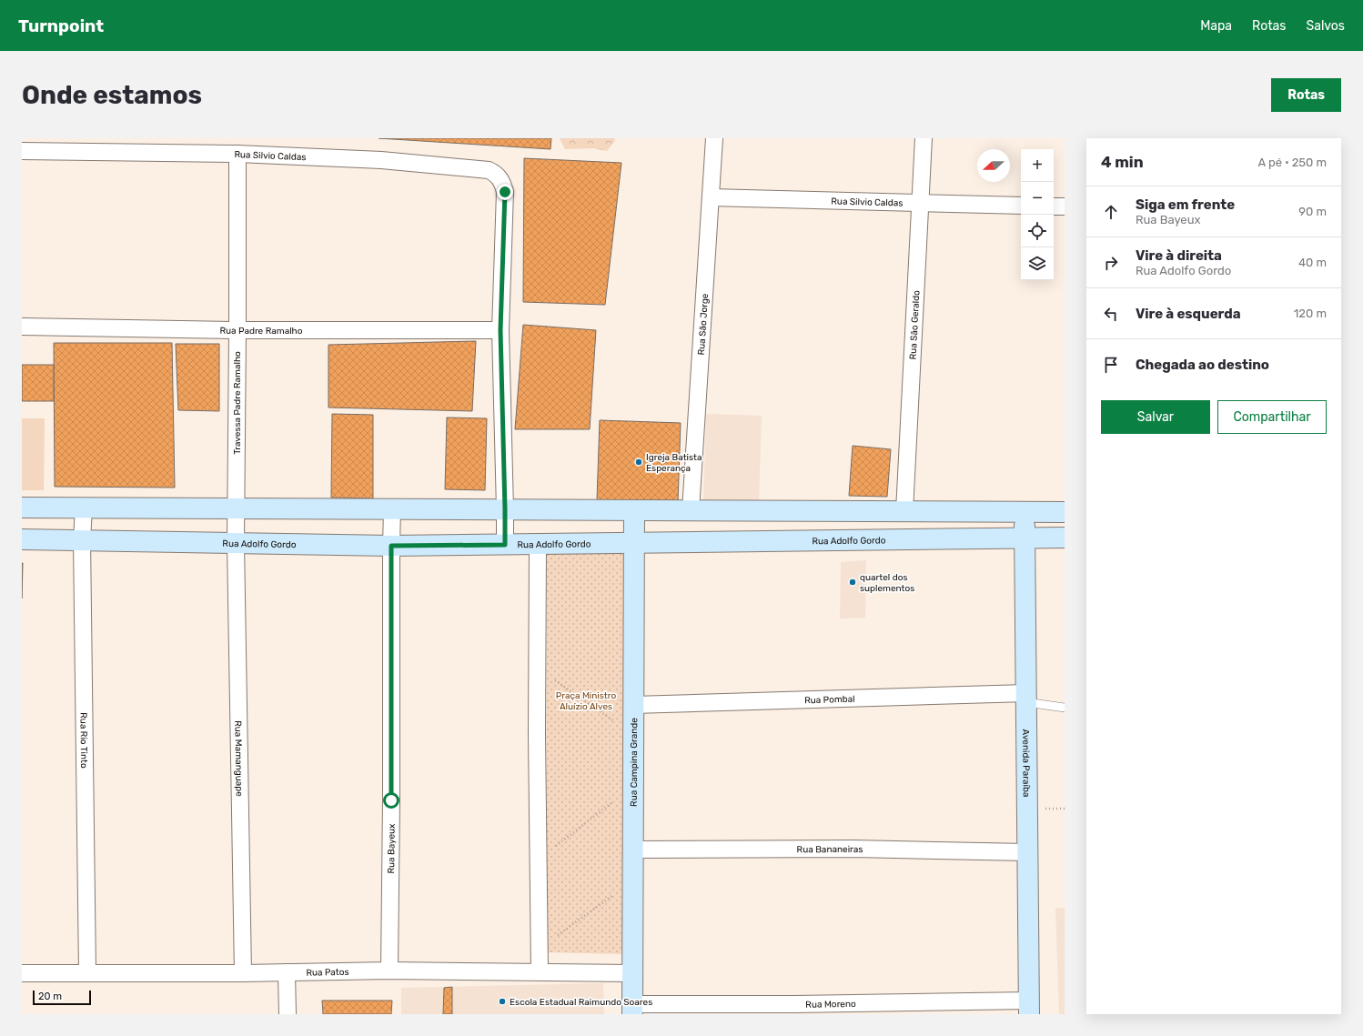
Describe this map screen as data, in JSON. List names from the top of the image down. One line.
{"streets":{"main road":["Rua Adolfo Gordo","Rua Campina Grande","Avenida Paraíba"],"street":["Rua Silvio Caldas","Rua São Jorge","Rua São Geraldo","Rua Padre Ramalho","Travessa Padre Ramalho","Rua Pombal","Rua Rio Tinto","Rua Mamanguape","Rua Bayeux","Rua Bananeiras","Rua Patos","Rua Moreno"]},"crossings":[["Rua Silvio Caldas","Rua São Jorge"],["Rua Silvio Caldas","Rua São Geraldo"],["Rua Silvio Caldas","Rua Padre Ramalho"],["Rua Silvio Caldas","Travessa Padre Ramalho"],["Rua Padre Ramalho","Travessa Padre Ramalho"],["Travessa Padre Ramalho","Rua Adolfo Gordo"],["Travessa Padre Ramalho","Rua Mamanguape"],["Rua Adolfo Gordo","Rua Rio Tinto"],["Rua Adolfo Gordo","Rua Mamanguape"],["Rua Adolfo Gordo","Rua Campina Grande"],["Rua Adolfo Gordo","Avenida Paraíba"],["Rua Adolfo Gordo","Rua Bayeux"],["Rua Pombal","Rua Campina Grande"],["Rua Pombal","Avenida Paraíba"],["Rua Rio Tinto","Rua Patos"],["Rua Mamanguape","Rua Patos"],["Rua Campina Grande","Rua Bananeiras"],["Rua Campina Grande","Rua Patos"],["Rua Campina Grande","Rua Moreno"],["Avenida Paraíba","Rua Bananeiras"],["Avenida Paraíba","Rua Moreno"],["Rua Bayeux","Rua Patos"]],"parks":["Praça Ministro Aluízio Alves"],"places":["Igreja Batista Esperança","quartel dos suplementos","Escola Estadual Raimundo Soares"],"scale_bar":"20 m","north":"left","page":{"header":"Turnpoint","nav":["Mapa","Rotas","Salvos"],"buttons":["Rotas",["Salvar","Compartilhar"]],"title":"Onde estamos","heading":["4 min","A pé · 250 m"],"map_buttons":["+","−"],"list":[["Siga em frente","Rua Bayeux","90 m"],["Vire à direita","Rua Adolfo Gordo","40 m"],["Vire à esquerda","120 m"],"Chegada ao destino"],"scale":"20 m"}}
